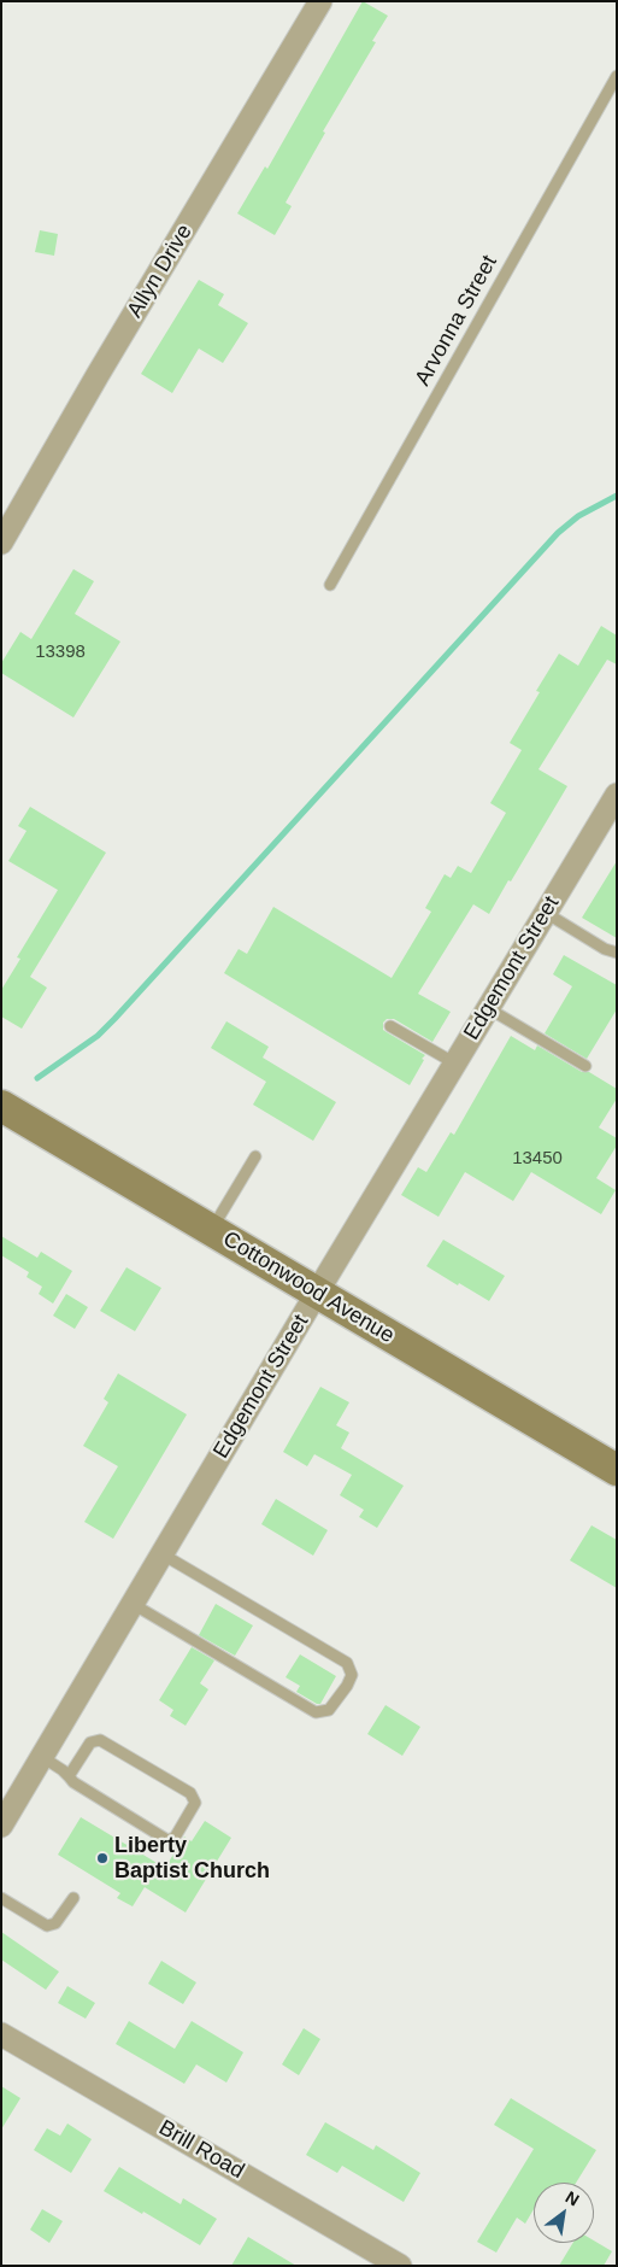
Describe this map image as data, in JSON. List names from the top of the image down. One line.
{"streets":{"street":["Allyn Drive","Edgemont Street","Cottonwood Avenue","Brill Road"],"lane":["Arvonna Street"]},"crossings":[["Edgemont Street","Cottonwood Avenue"]],"places":["Liberty Baptist Church"],"house_numbers":["13398","13450"],"north":"top right"}
